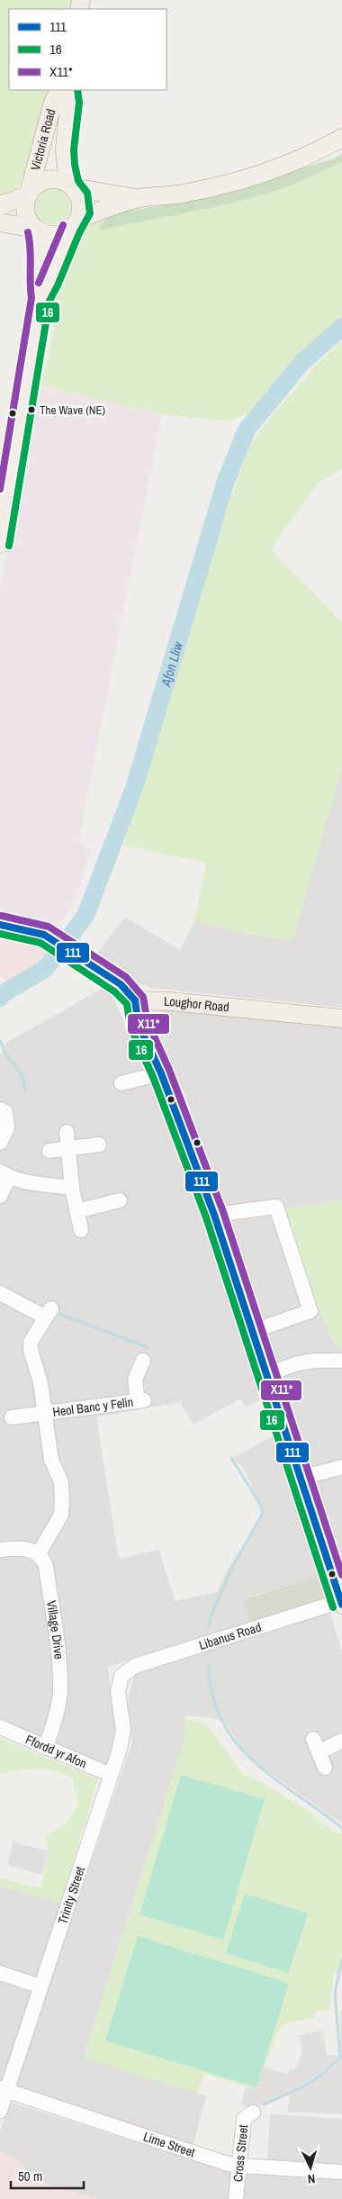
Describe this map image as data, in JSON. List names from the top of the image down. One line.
{"streets":{"main road":["Victoria Road","Loughor Road"],"street":["Heol Banc y Felin","Village Drive","Libanus Road","Ffordd yr Afon","Trinity Street","Lime Street","Cross Street"]},"crossings":[["Heol Banc y Felin","Village Drive"],["Village Drive","Ffordd yr Afon"],["Libanus Road","Trinity Street"],["Ffordd yr Afon","Trinity Street"],["Trinity Street","Lime Street"],["Lime Street","Cross Street"]],"water":["Afon Lliw"],"places":["The Wave (NE)"],"lines":["transit line 16","transit line X11*","transit line 111"],"legend":["111","16","X11*"],"scale_bar":"50 m","north":"bottom"}
